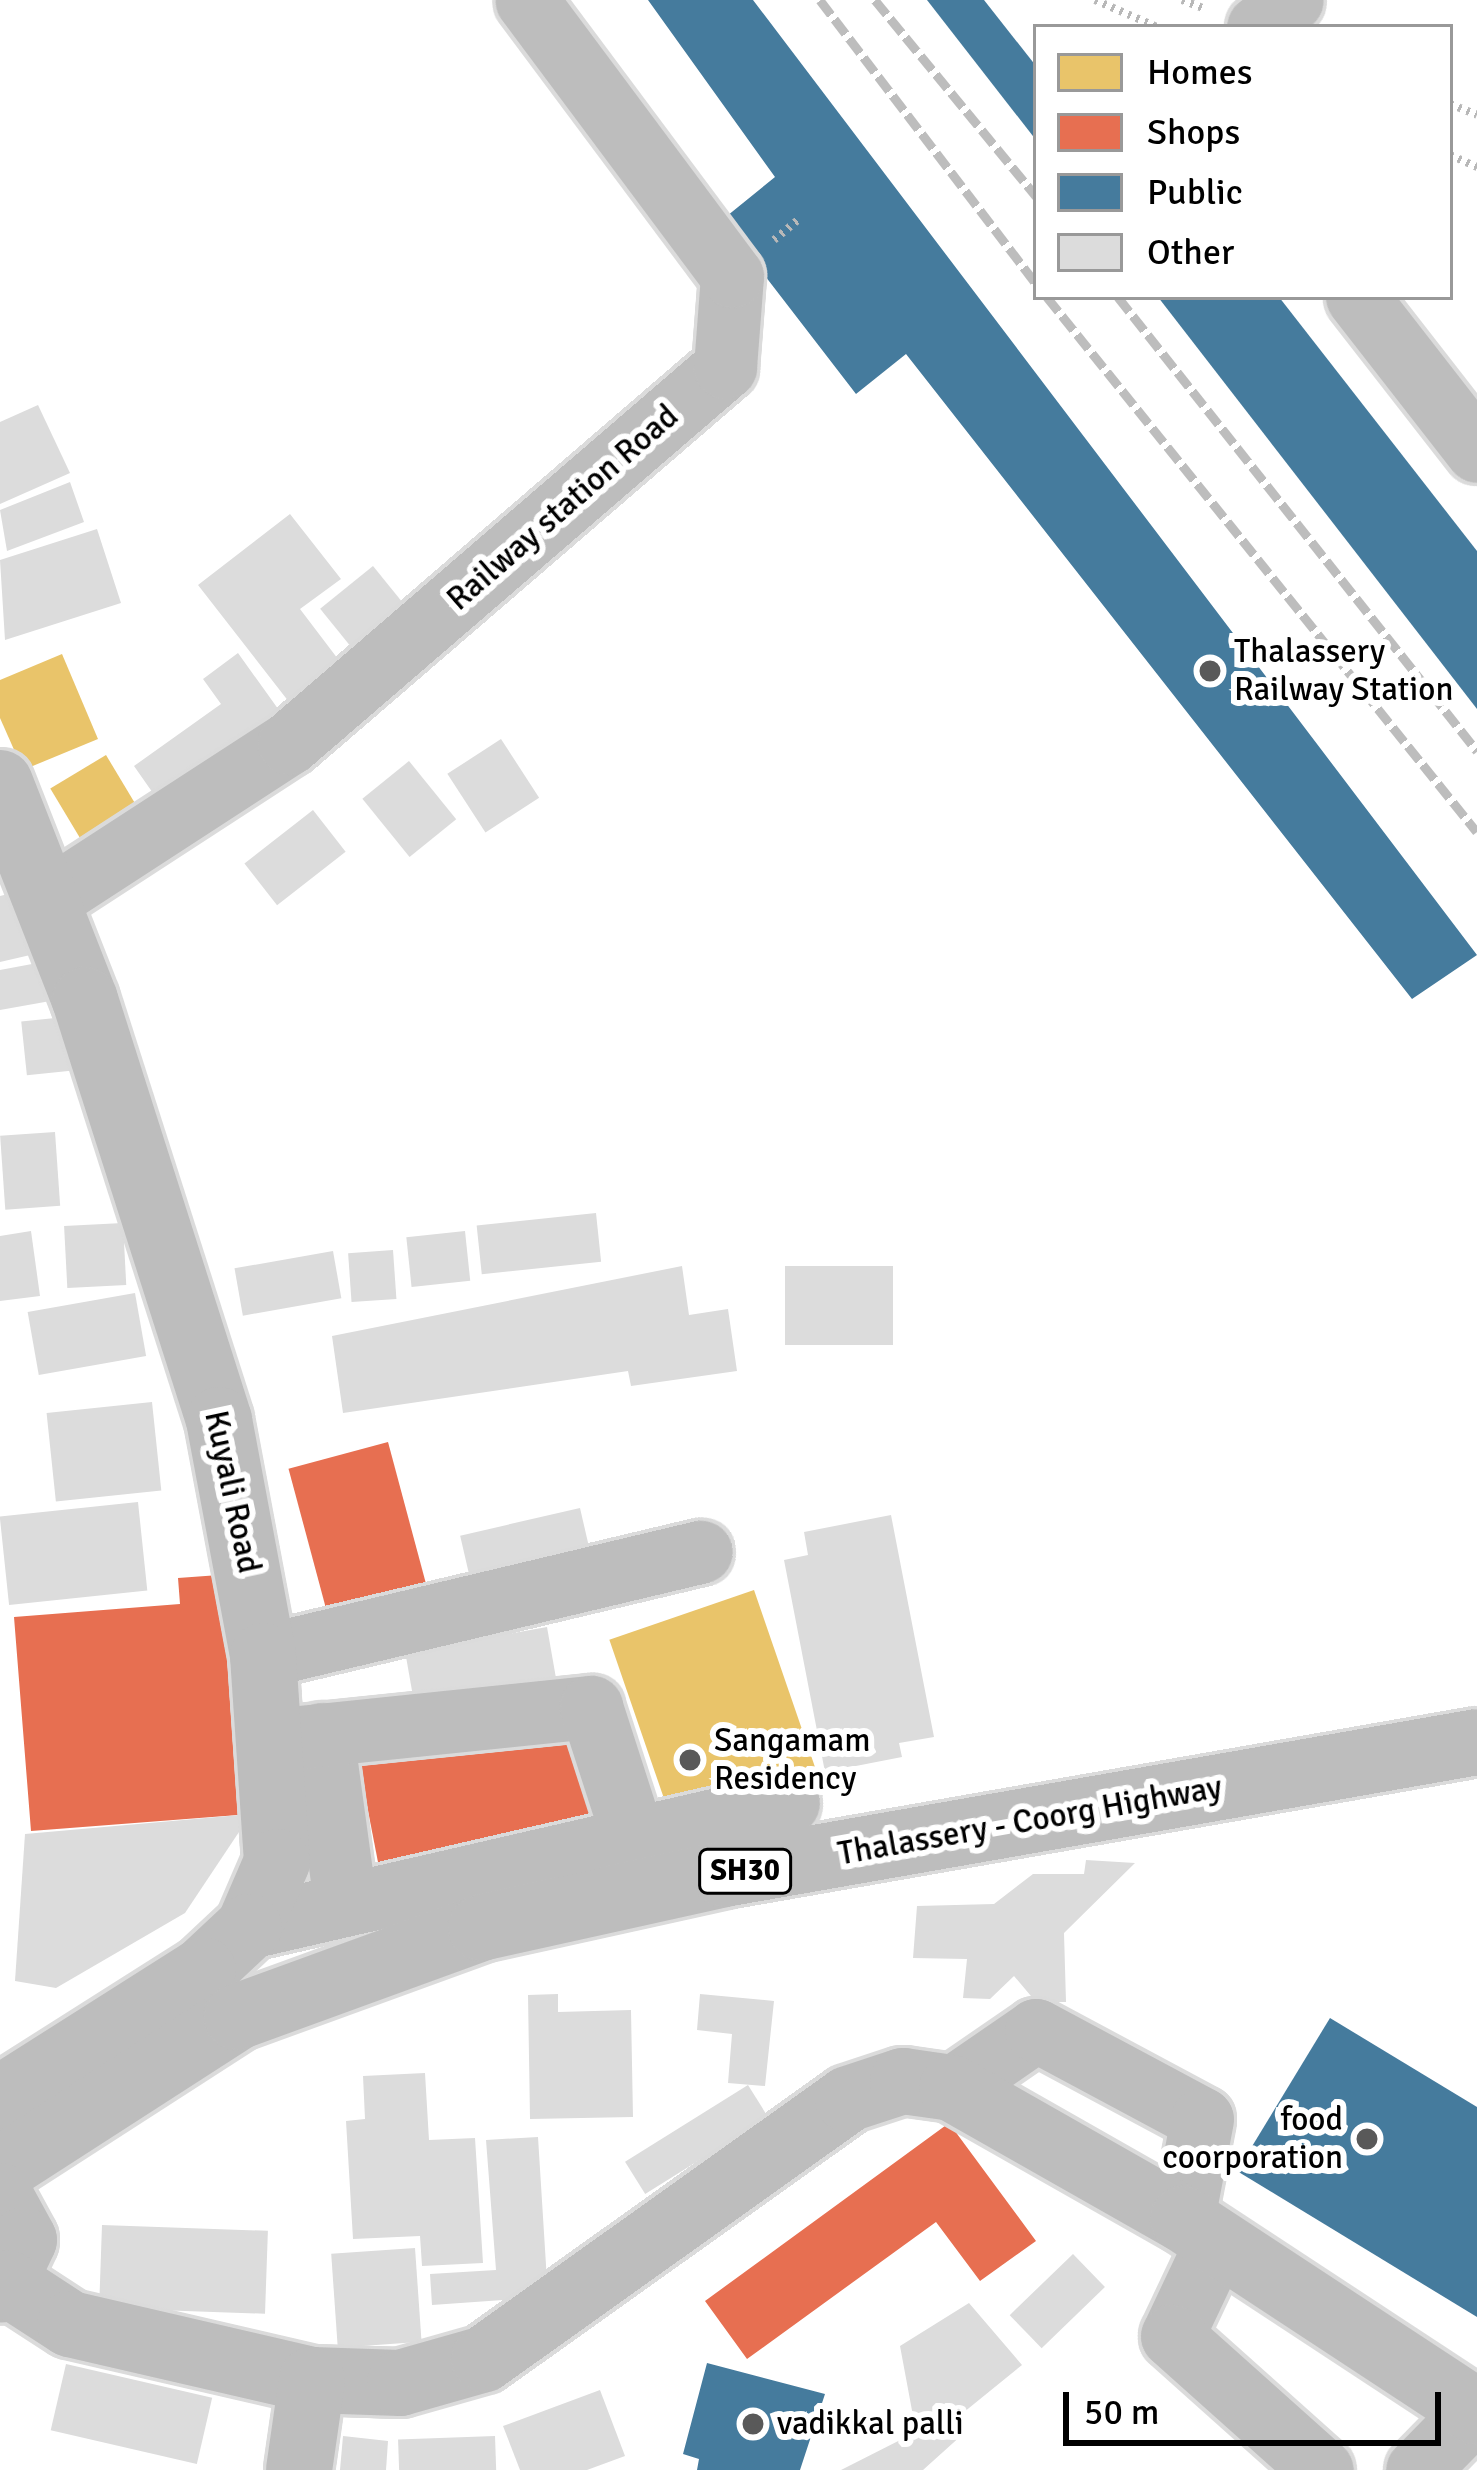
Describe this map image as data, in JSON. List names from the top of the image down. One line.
{"streets":{"main road":["Kuyali Road","Thalassery - Coorg Highway","SH30"],"lane":["Railway station Road"]},"crossings":[["Railway station Road","Kuyali Road"]],"places":["Thalassery Railway Station","Sangamam Residency","food coorporation","vadikkal palli"],"legend":["Homes","Shops","Public","Other"],"scale_bar":"50 m"}
